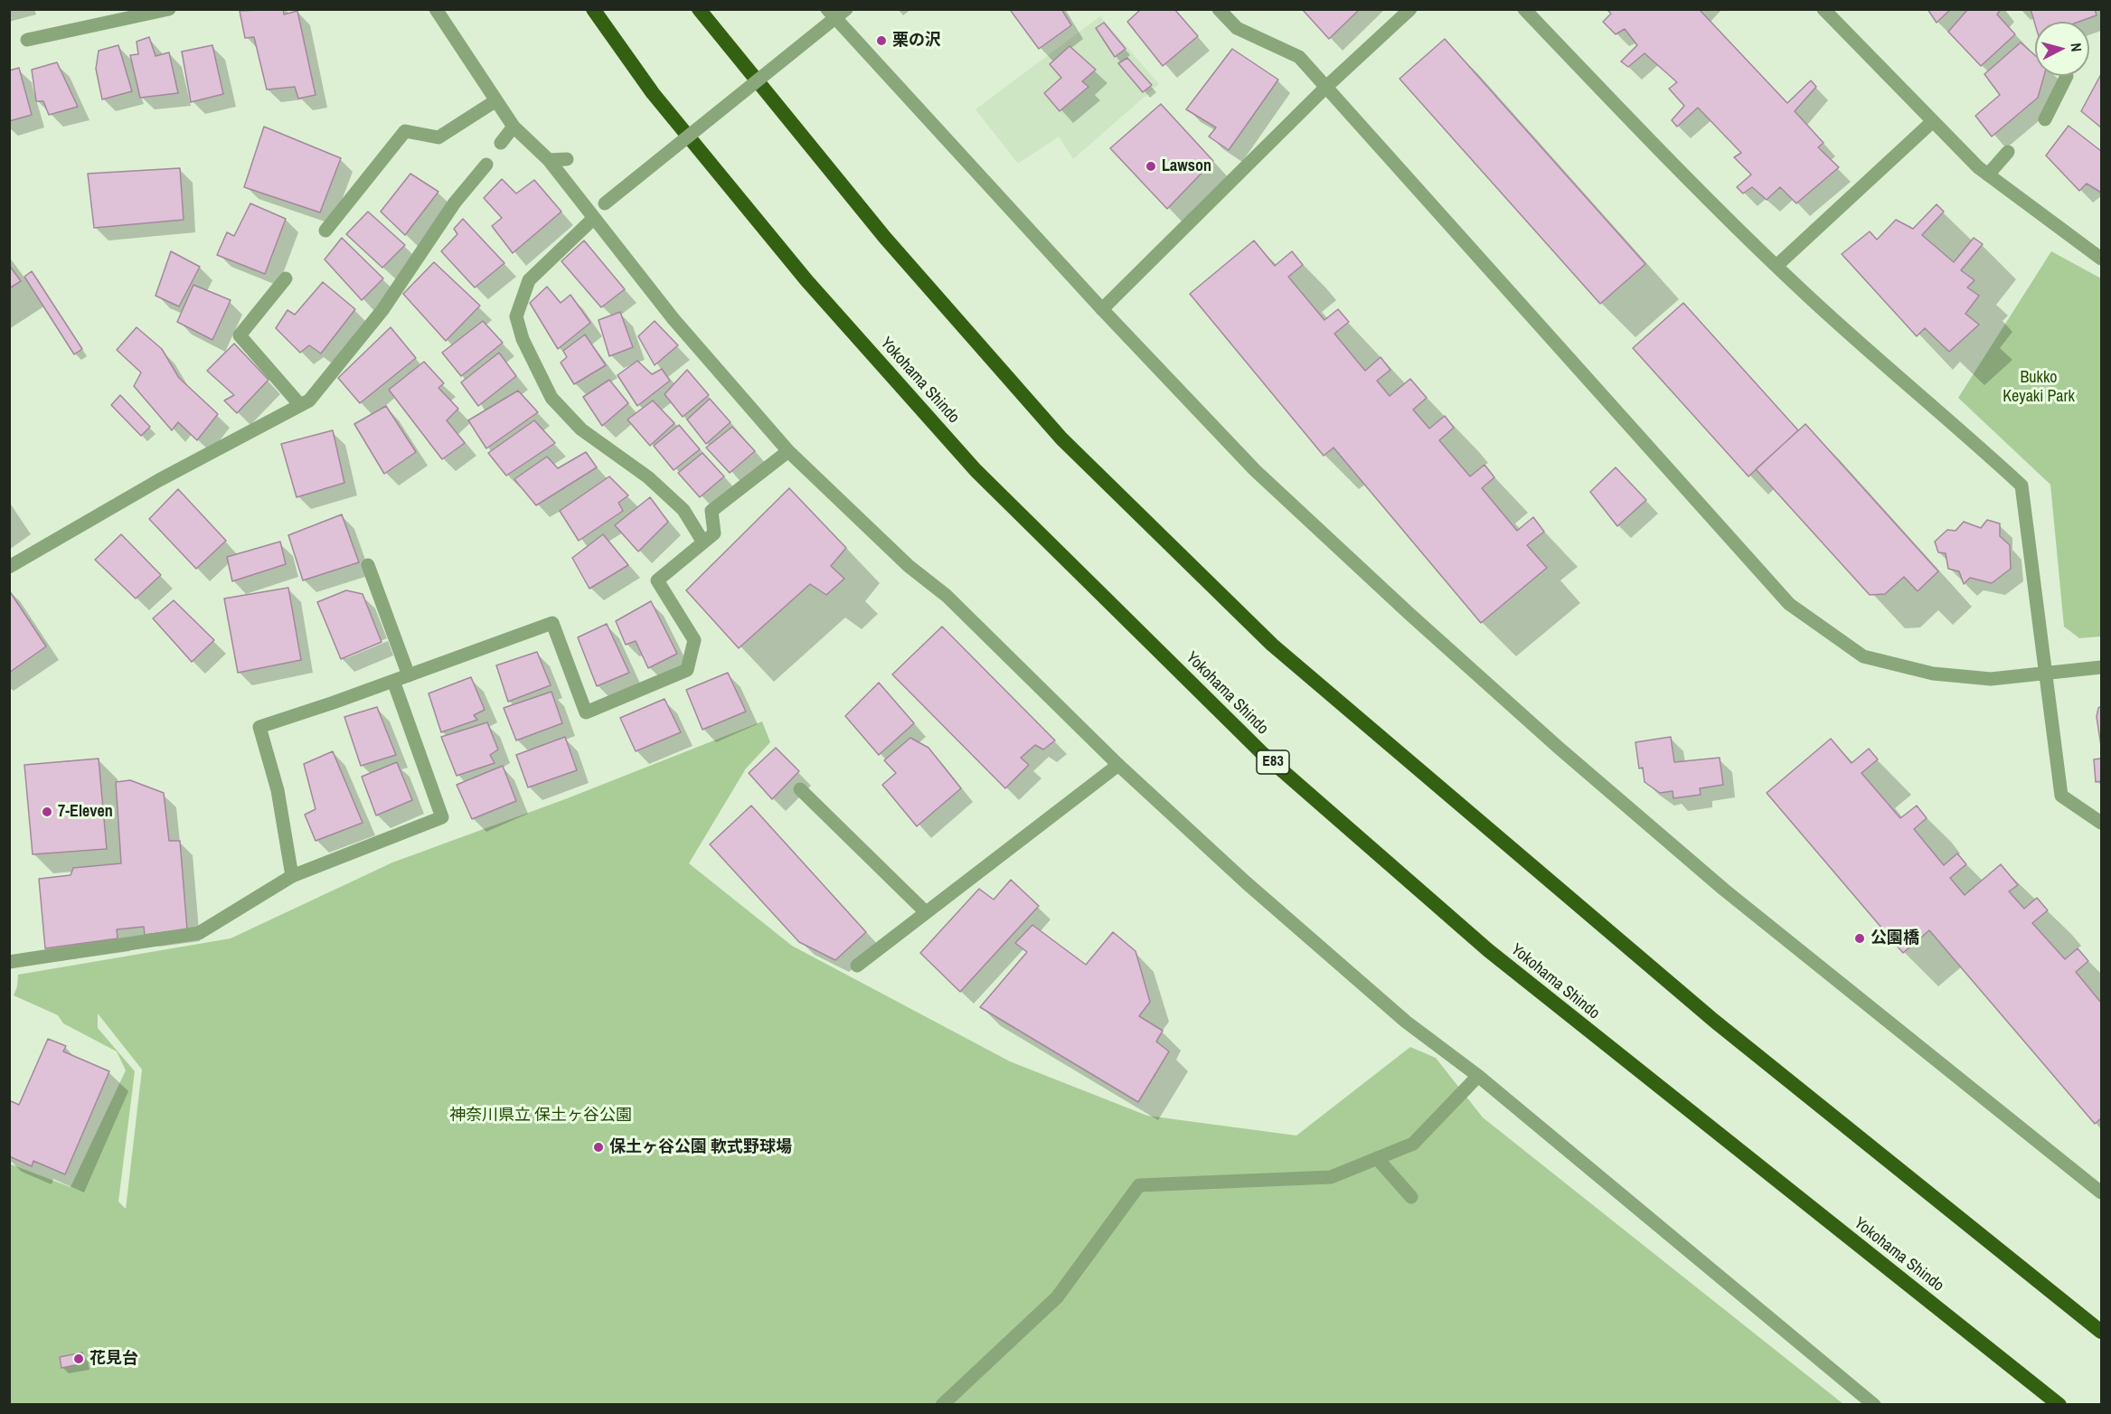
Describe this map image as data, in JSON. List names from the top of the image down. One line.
{"streets":{"highway":["Yokohama Shindo","E83"]},"parks":["Bukko Keyaki Park","神奈川県立 保土ヶ谷公園"],"places":["栗の沢","Lawson","7-Eleven","公園橋","保土ヶ谷公園 軟式野球場","花見台"],"north":"right"}
